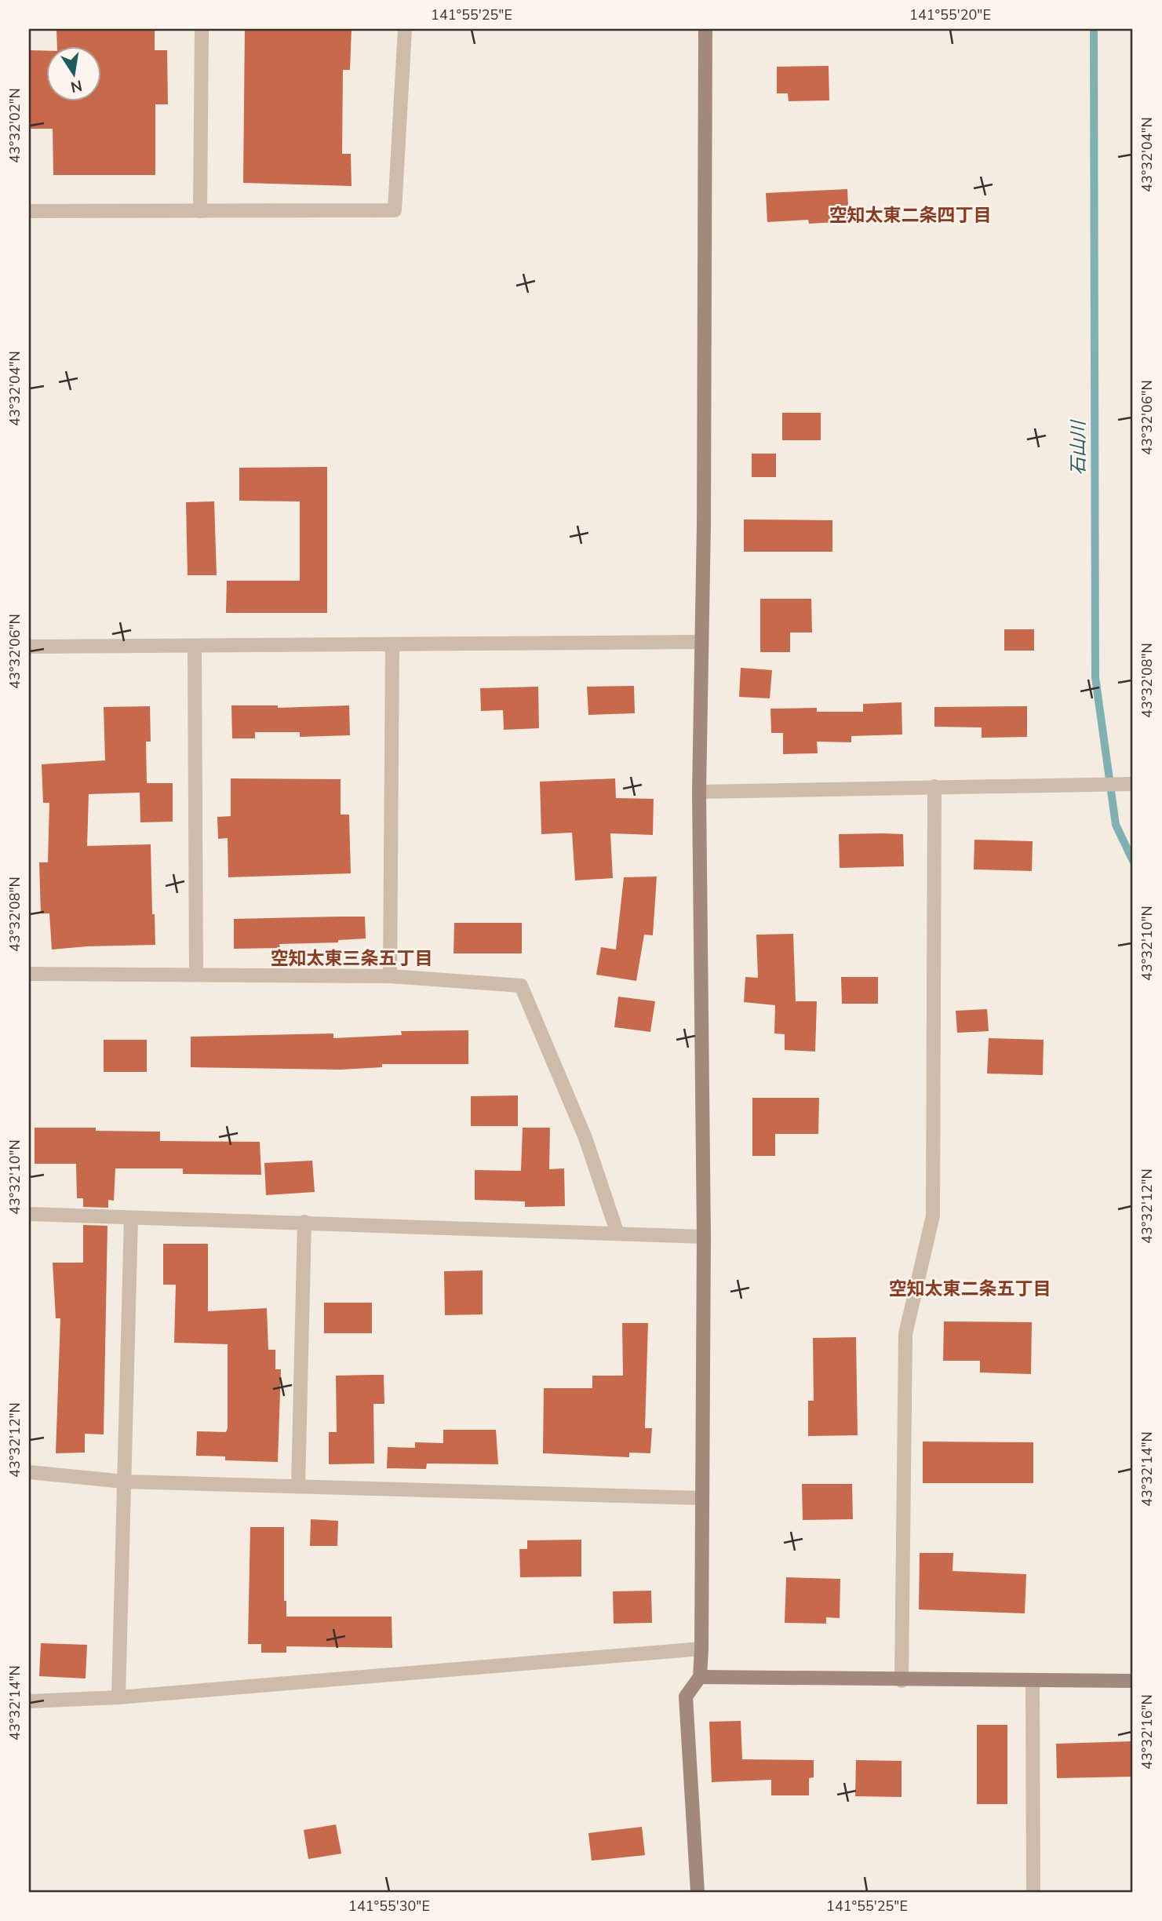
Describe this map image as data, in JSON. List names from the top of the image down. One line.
{"districts":["空知太東二条四丁目","空知太東三条五丁目","空知太東二条五丁目"],"water":["石山川"],"north":"bottom","coordinates":["141°55'25\"E","141°55'20\"E","43°32'02\"N","43°32'04\"N","43°32'06\"N","43°32'08\"N","43°32'10\"N","43°32'12\"N","43°32'14\"N","43°32'16\"N","141°55'30\"E"]}
